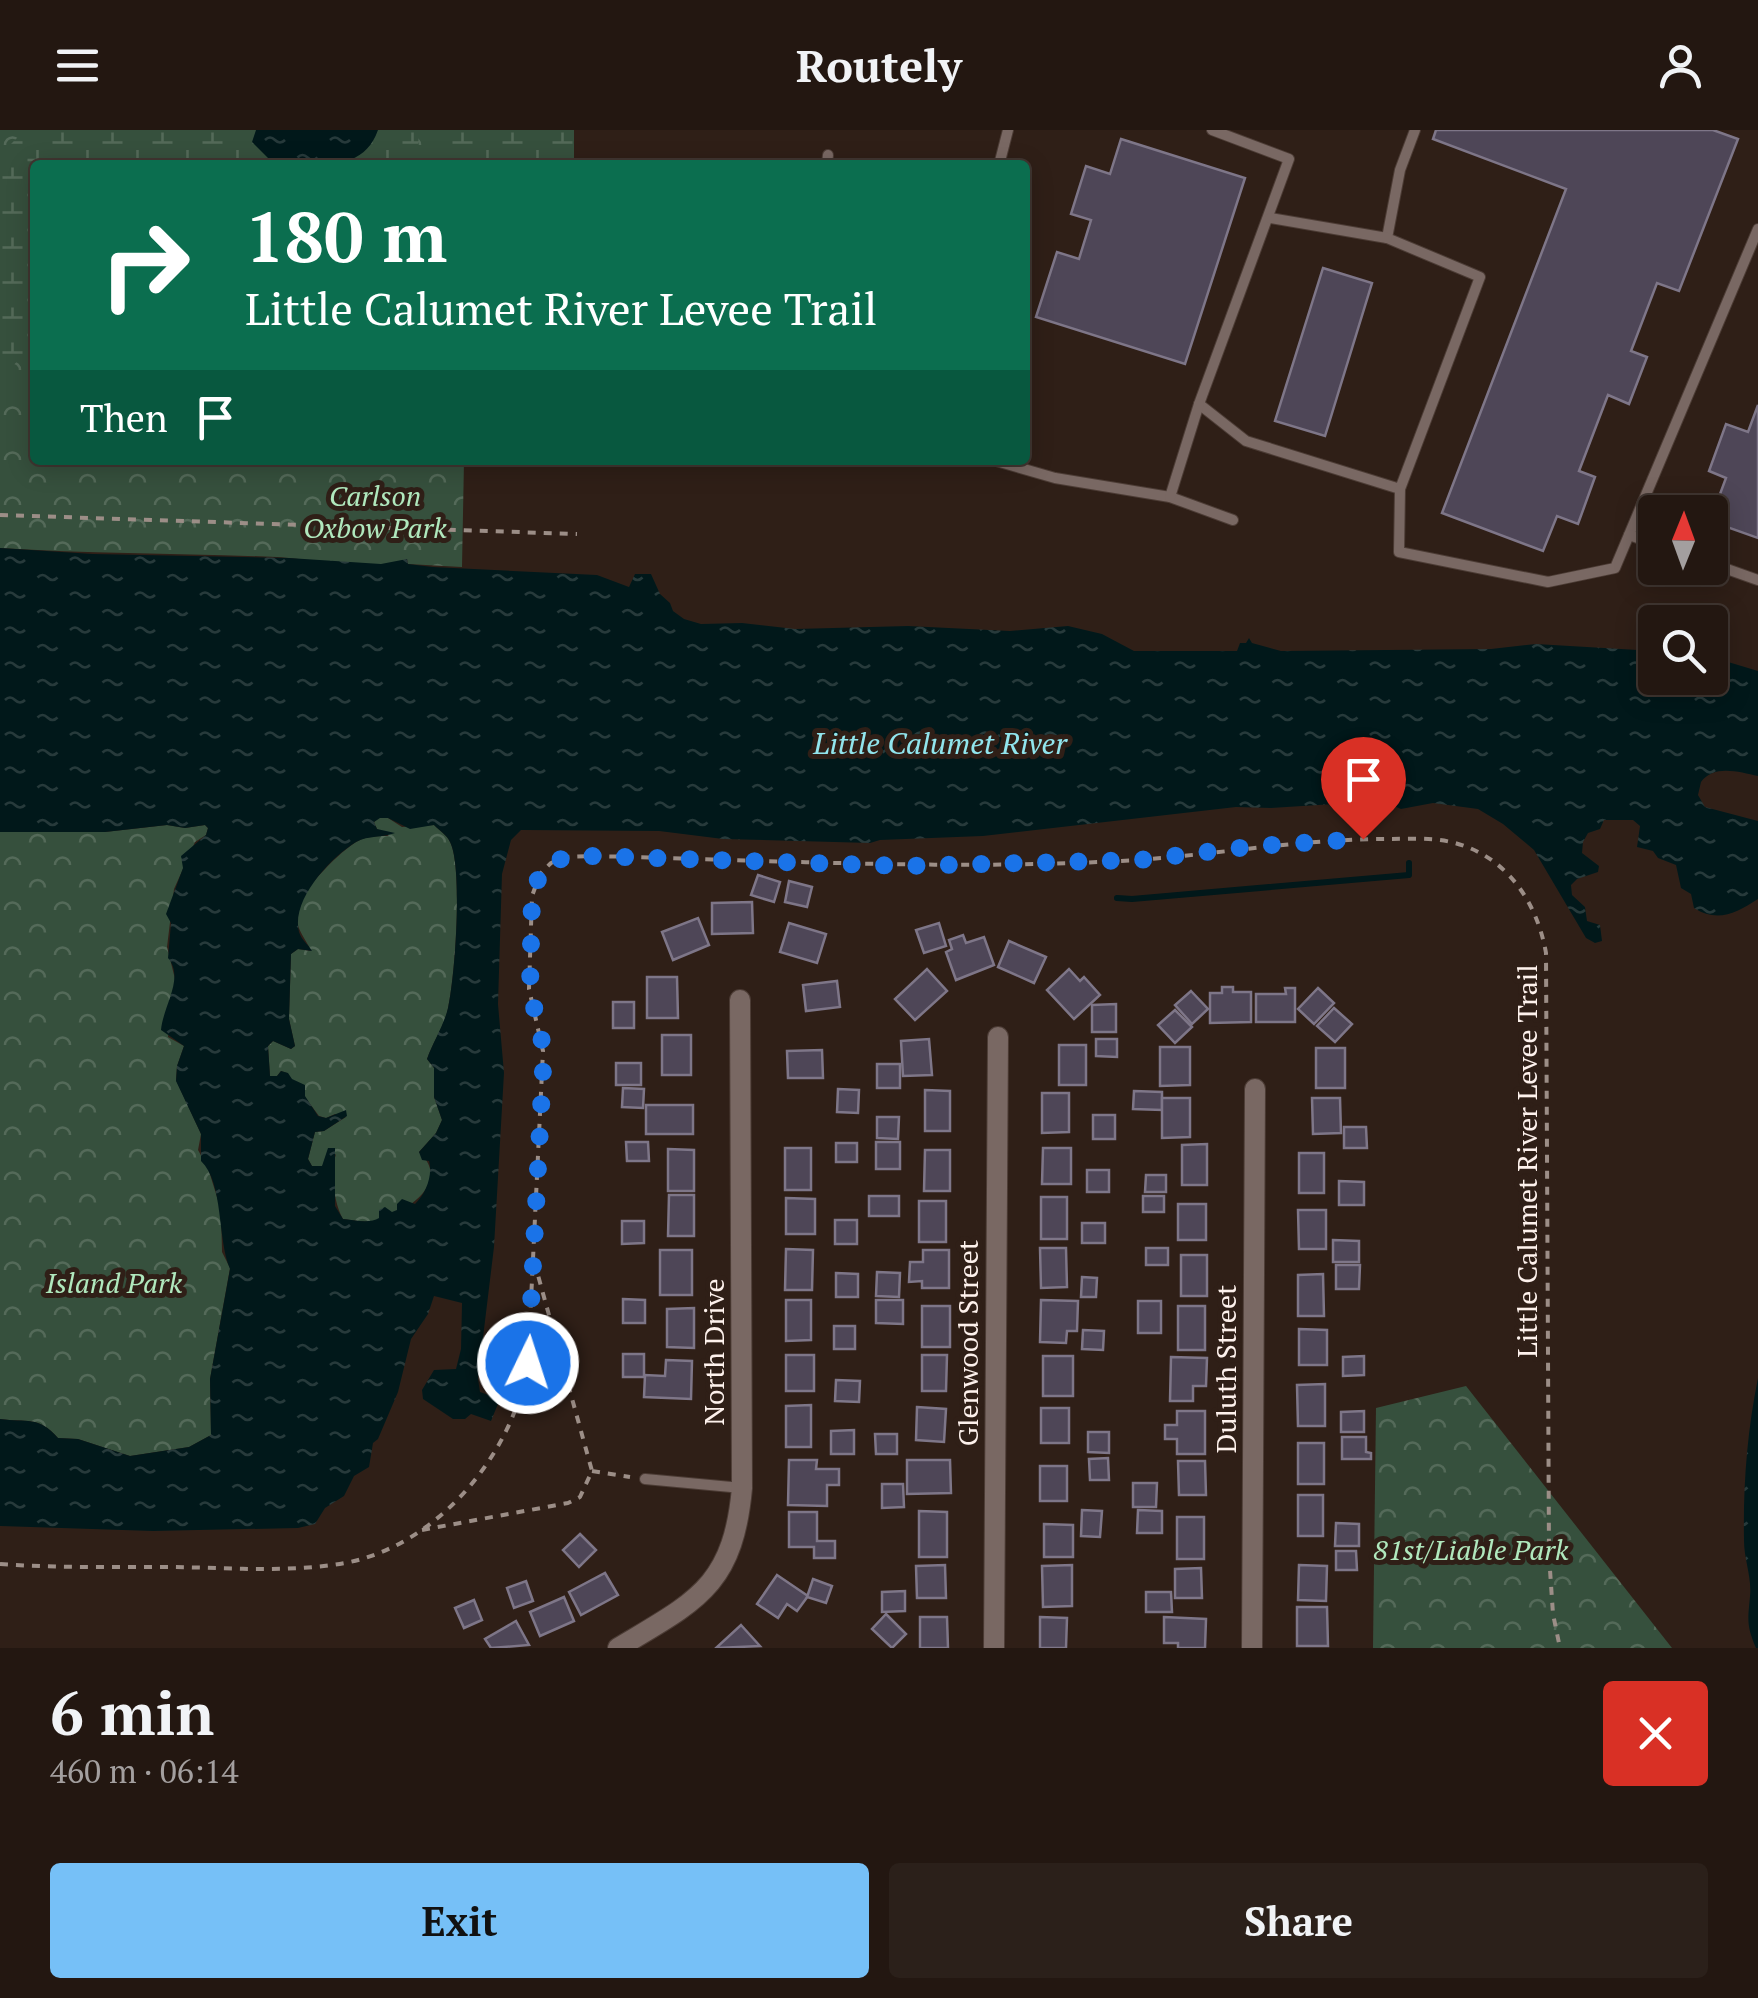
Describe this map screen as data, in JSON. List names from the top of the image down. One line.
{"streets":{"street":["Glenwood Street","North Drive","Duluth Street"],"path":["Little Calumet River Levee Trail"]},"water":["Little Calumet River"],"parks":["Carlson Oxbow Park","Island Park","81st/Liable Park"],"north":"top","page":{"header":"Routely","turn":["180 m","Little Calumet River Levee Trail"],"then":"Then","heading":["6 min","460 m · 06:14"],"buttons":["Exit","Share"]}}
